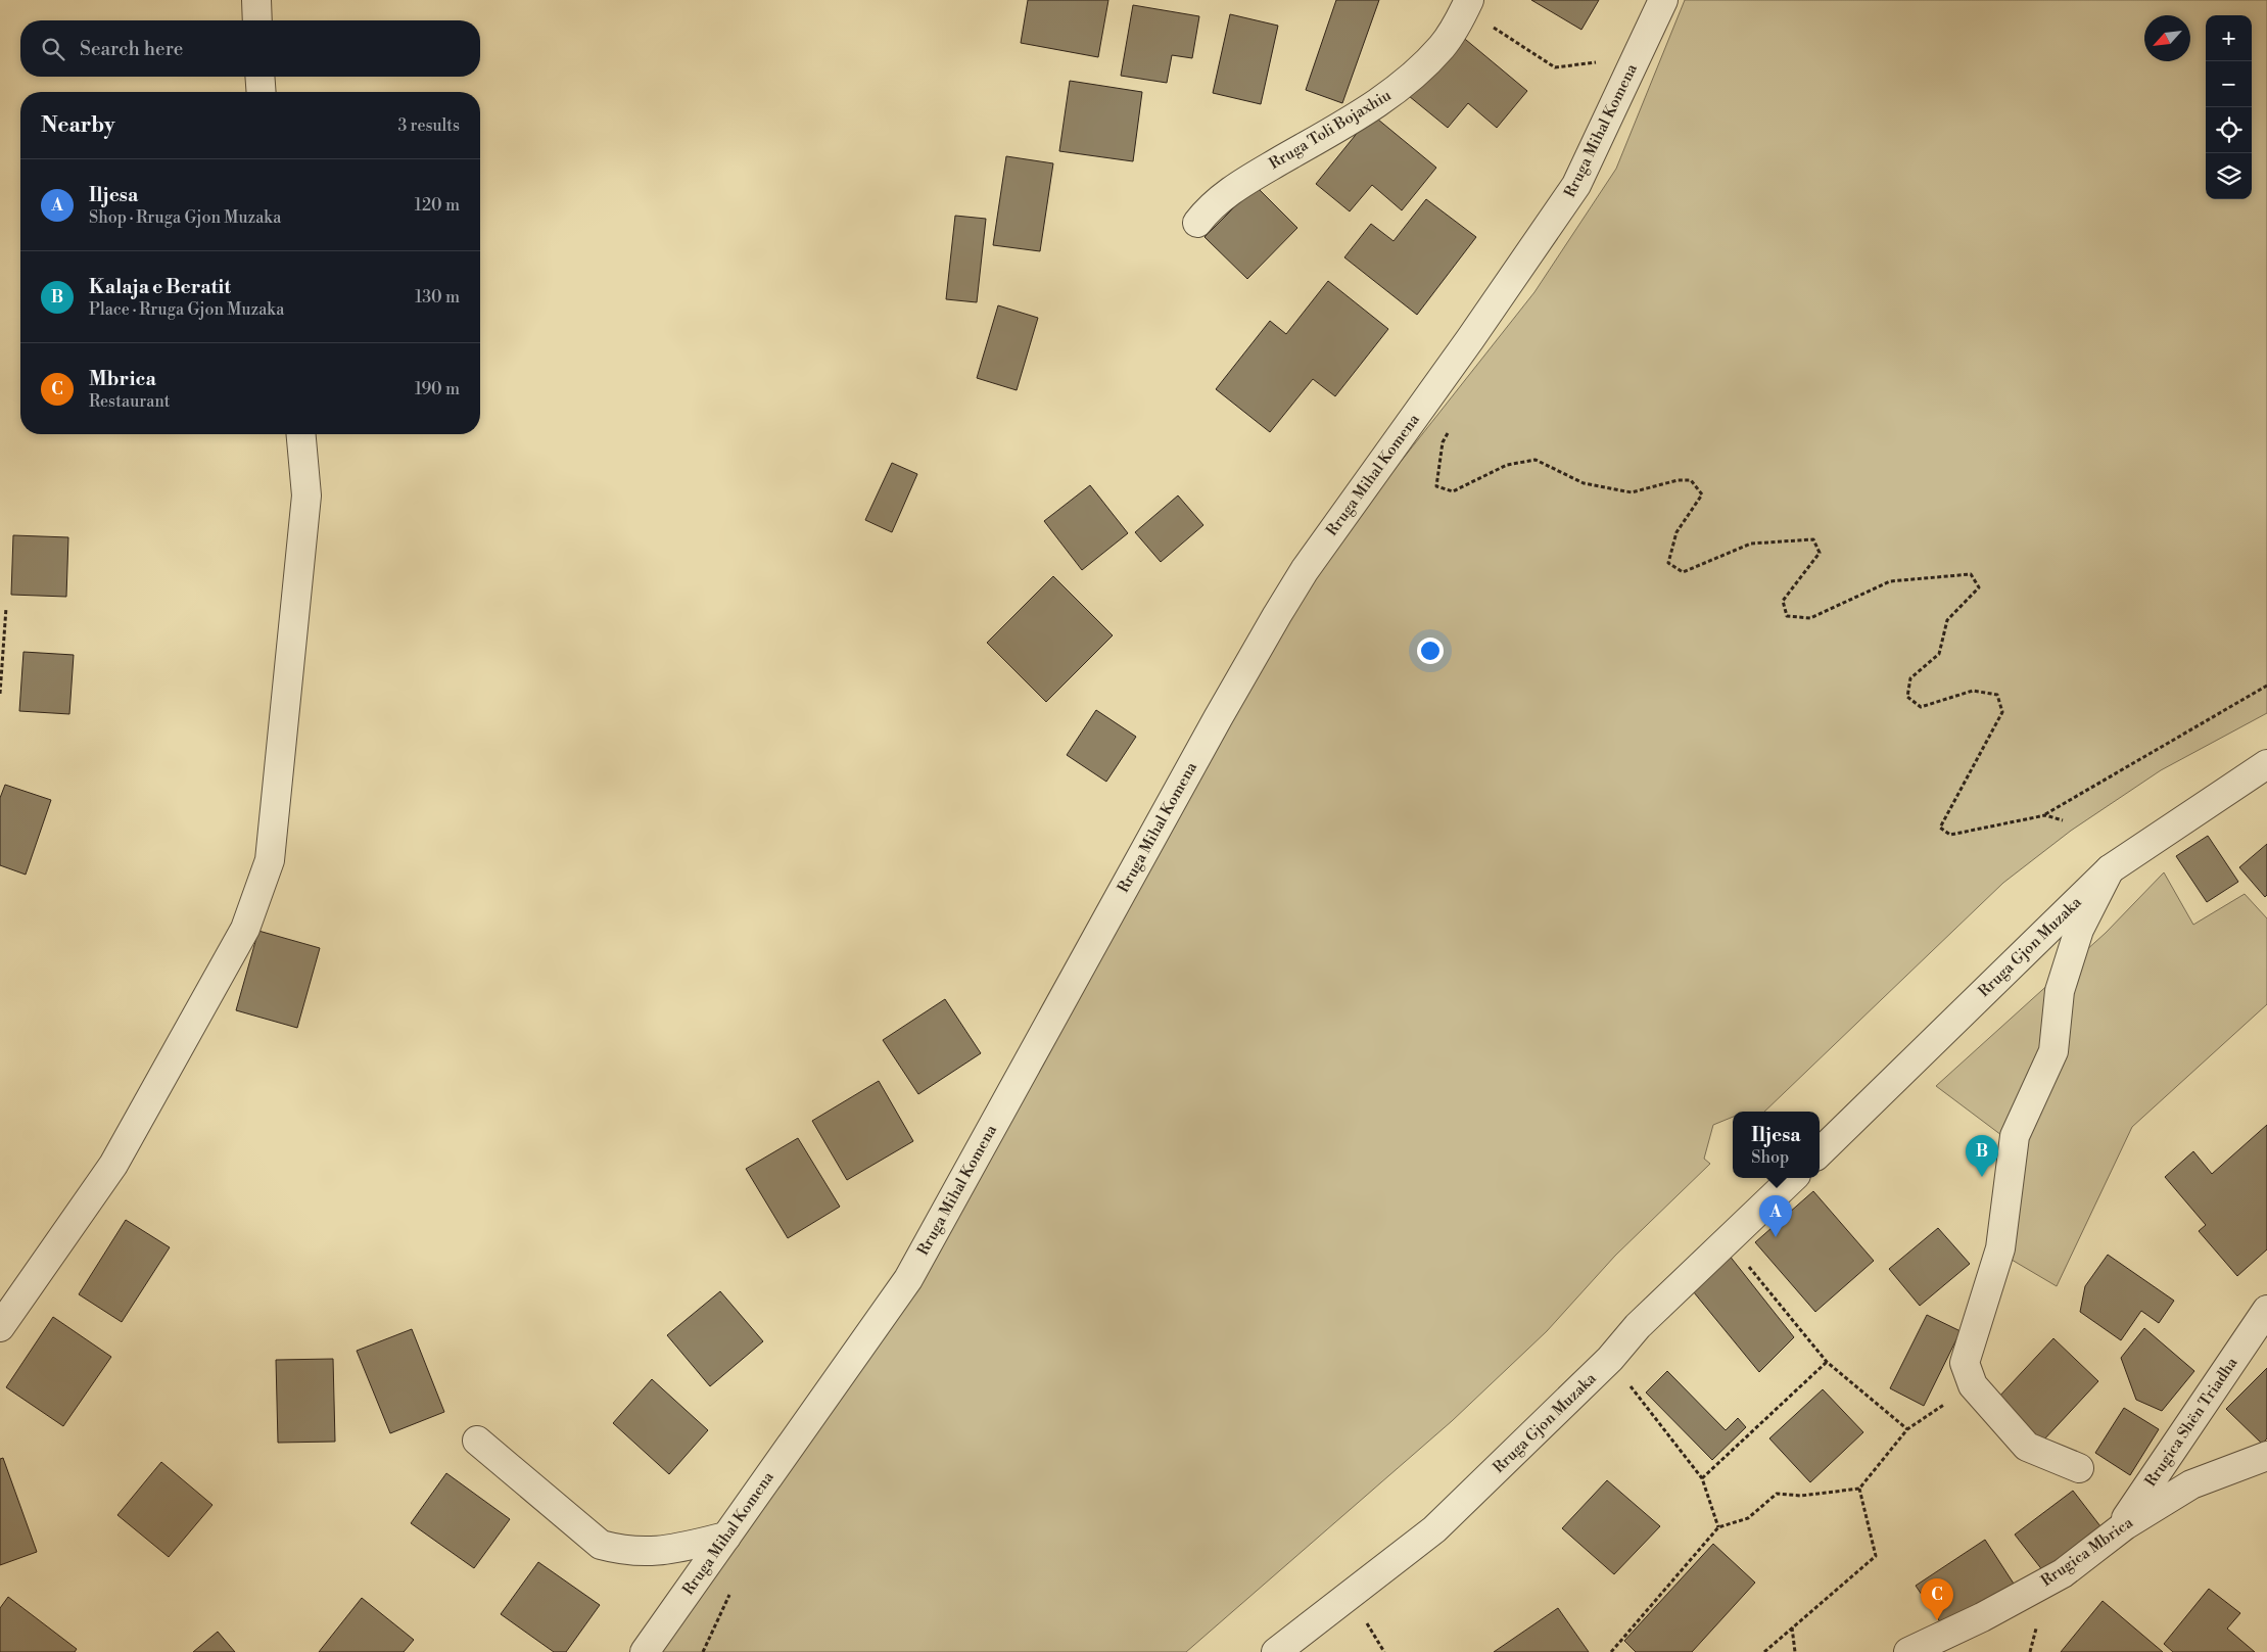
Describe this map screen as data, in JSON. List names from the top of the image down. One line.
{"streets":{"street":["Rruga Toli Bojaxhiu","Rruga Mihal Komena","Rruga Gjon Muzaka","Rrugica Shën Triadha","Rrugica Mbrica"]},"crossings":[["Rrugica Shën Triadha","Rrugica Mbrica"]],"north":"bottom left","page":{"map_buttons":["+","−"],"search":"Search here","heading":["Nearby","3 results"],"list":[{"mark":"A","name":"Iljesa","note":"Shop · Rruga Gjon Muzaka","value":"120 m"},{"mark":"B","name":"Kalaja e Beratit","note":"Place · Rruga Gjon Muzaka","value":"130 m"},{"mark":"C","name":"Mbrica","note":"Restaurant","value":"190 m"}],"popup":["Iljesa","Shop"],"pins":["B","A","C"]}}
